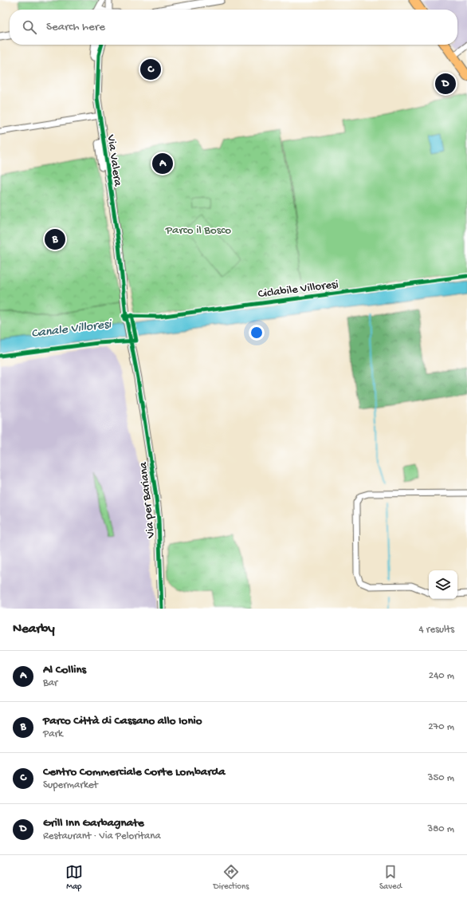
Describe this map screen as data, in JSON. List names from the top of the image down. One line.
{"streets":{"street":["Via Valera","Via per Bariana"],"cycle path":["Ciclabile Villoresi"]},"crossings":[["Via Valera","Via per Bariana"]],"water":["Canale Villoresi"],"parks":["Parco il Bosco"],"page":{"search":"Search here","pins":["C","D","A","B"],"heading":["Nearby","4 results"],"list":[{"mark":"A","name":"Al Collins","note":"Bar","value":"240 m"},{"mark":"B","name":"Parco Città di Cassano allo Ionio","note":"Park","value":"270 m"},{"mark":"C","name":"Centro Commerciale Corte Lombarda","note":"Supermarket","value":"350 m"},{"mark":"D","name":"Grill Inn Garbagnate","note":"Restaurant · Via Peloritana","value":"380 m"}],"nav":["Map","Directions","Saved"]}}
